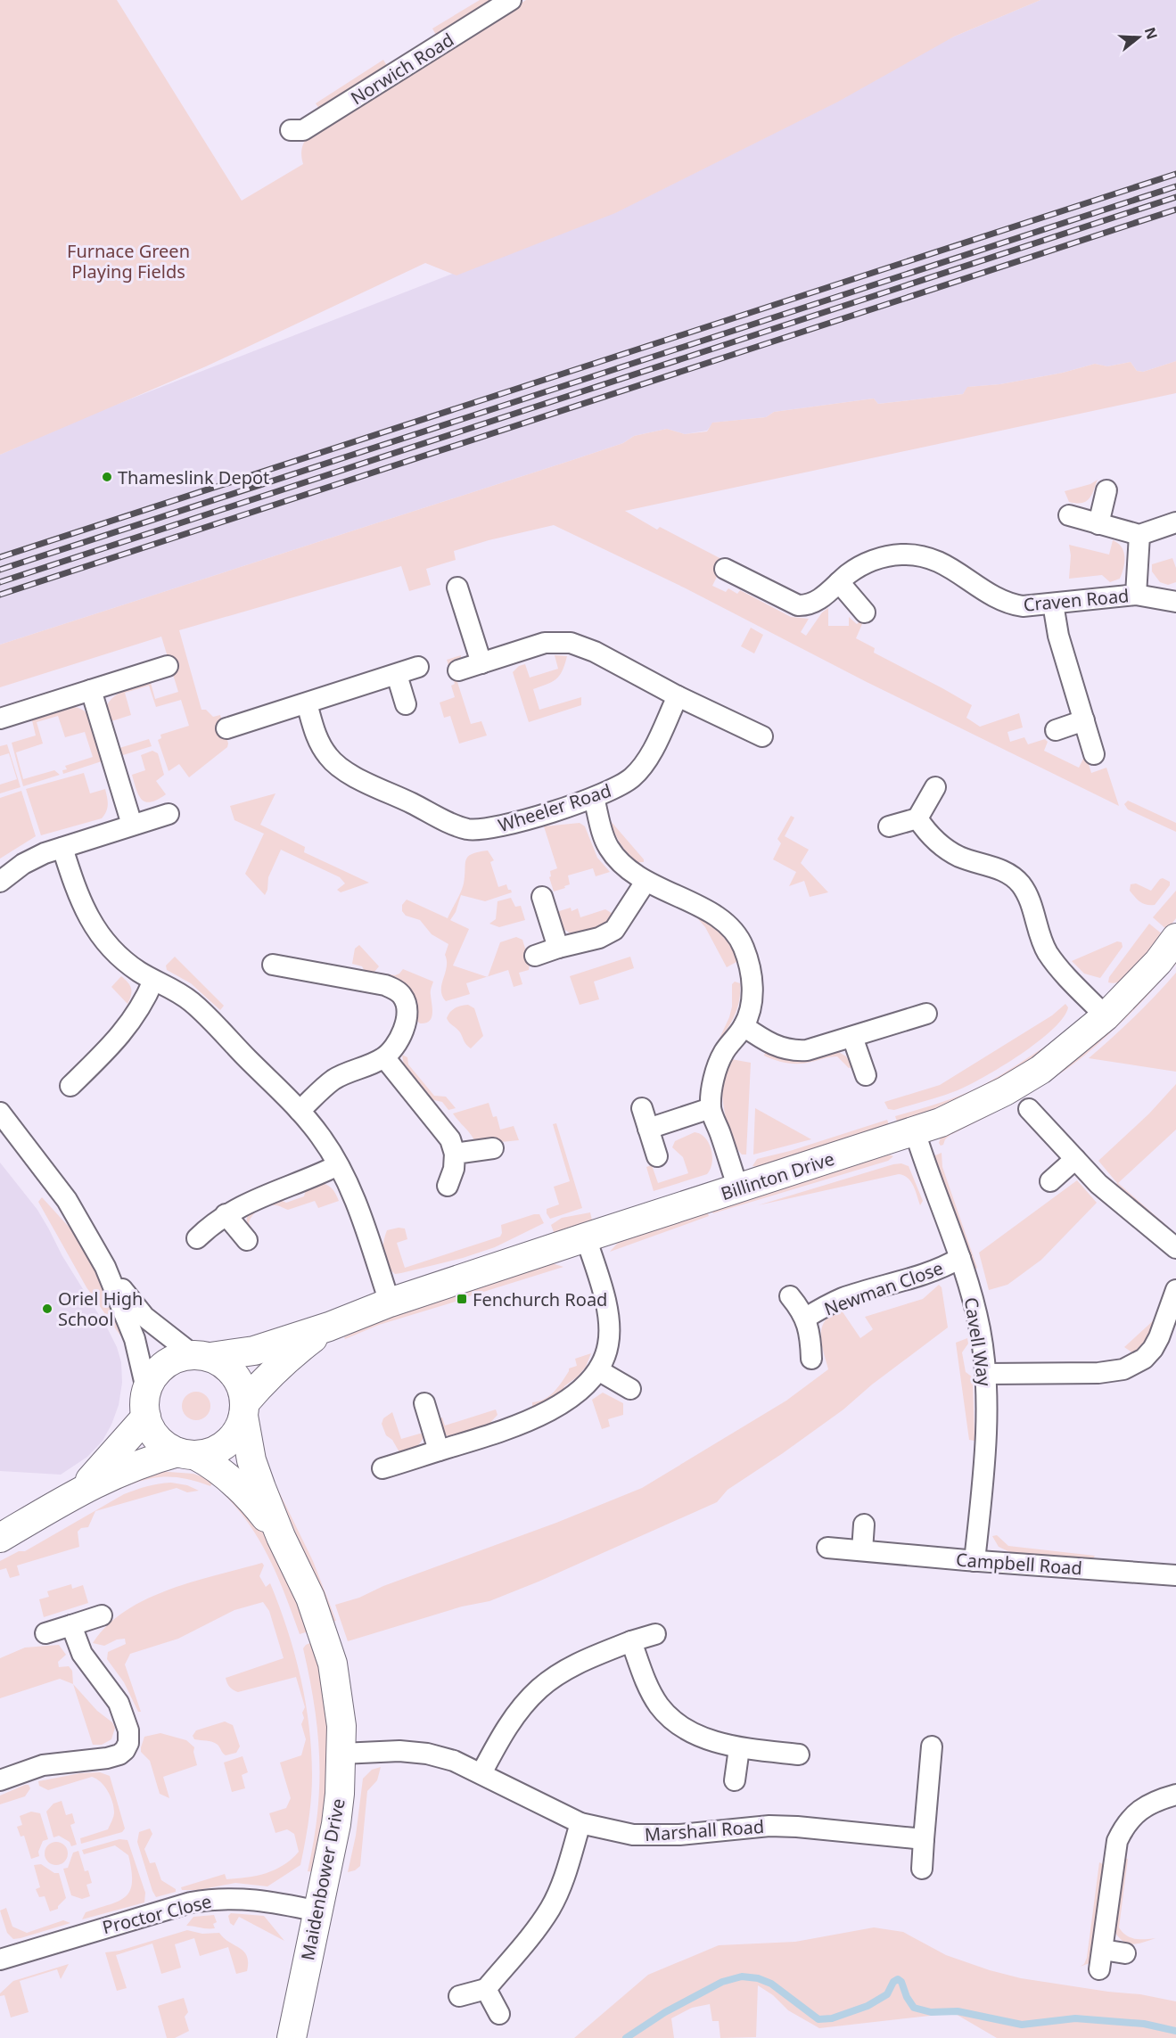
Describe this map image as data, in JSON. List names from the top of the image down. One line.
{"streets":{"street":["Norwich Road","Craven Road","Wheeler Road","Billinton Drive","Newman Close","Cavell Way","Campbell Road","Marshall Road","Maidenbower Drive","Proctor Close"]},"crossings":[["Billinton Drive","Cavell Way"],["Billinton Drive","Maidenbower Drive"],["Newman Close","Cavell Way"],["Cavell Way","Campbell Road"],["Marshall Road","Maidenbower Drive"],["Maidenbower Drive","Proctor Close"]],"parks":["Furnace Green Playing Fields"],"places":{"other":["Thameslink Depot","Oriel High School"],"transit":["Fenchurch Road"]},"north":"right"}
